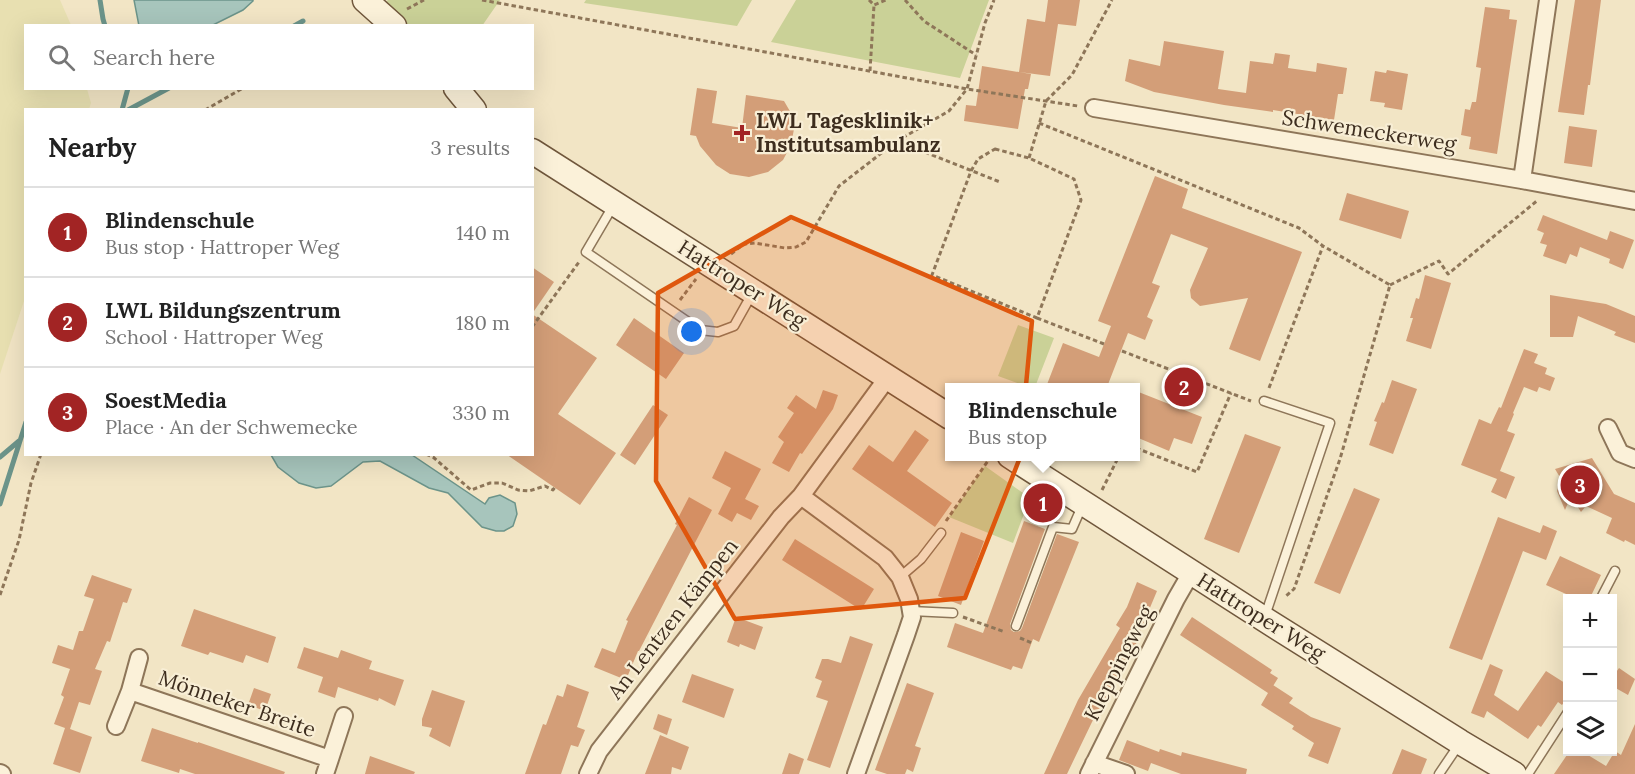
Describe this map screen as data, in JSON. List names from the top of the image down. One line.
{"streets":{"main road":["Hattroper Weg"],"street":["Schwemeckerweg","An Lentzen Kämpen","Kleppingweg","Mönneker Breite"]},"crossings":[["Hattroper Weg","An Lentzen Kämpen"],["Hattroper Weg","Kleppingweg"]],"places":{"health":["LWL Tagesklinik+ Institutsambulanz"]},"page":{"search":"Search here","heading":["Nearby","3 results"],"list":[{"mark":"1","name":"Blindenschule","note":"Bus stop · Hattroper Weg","value":"140 m"},{"mark":"2","name":"LWL Bildungszentrum","note":"School · Hattroper Weg","value":"180 m"},{"mark":"3","name":"SoestMedia","note":"Place · An der Schwemecke","value":"330 m"}],"pins":["2","3","1"],"popup":["Blindenschule","Bus stop"],"map_buttons":["+","−"]}}
